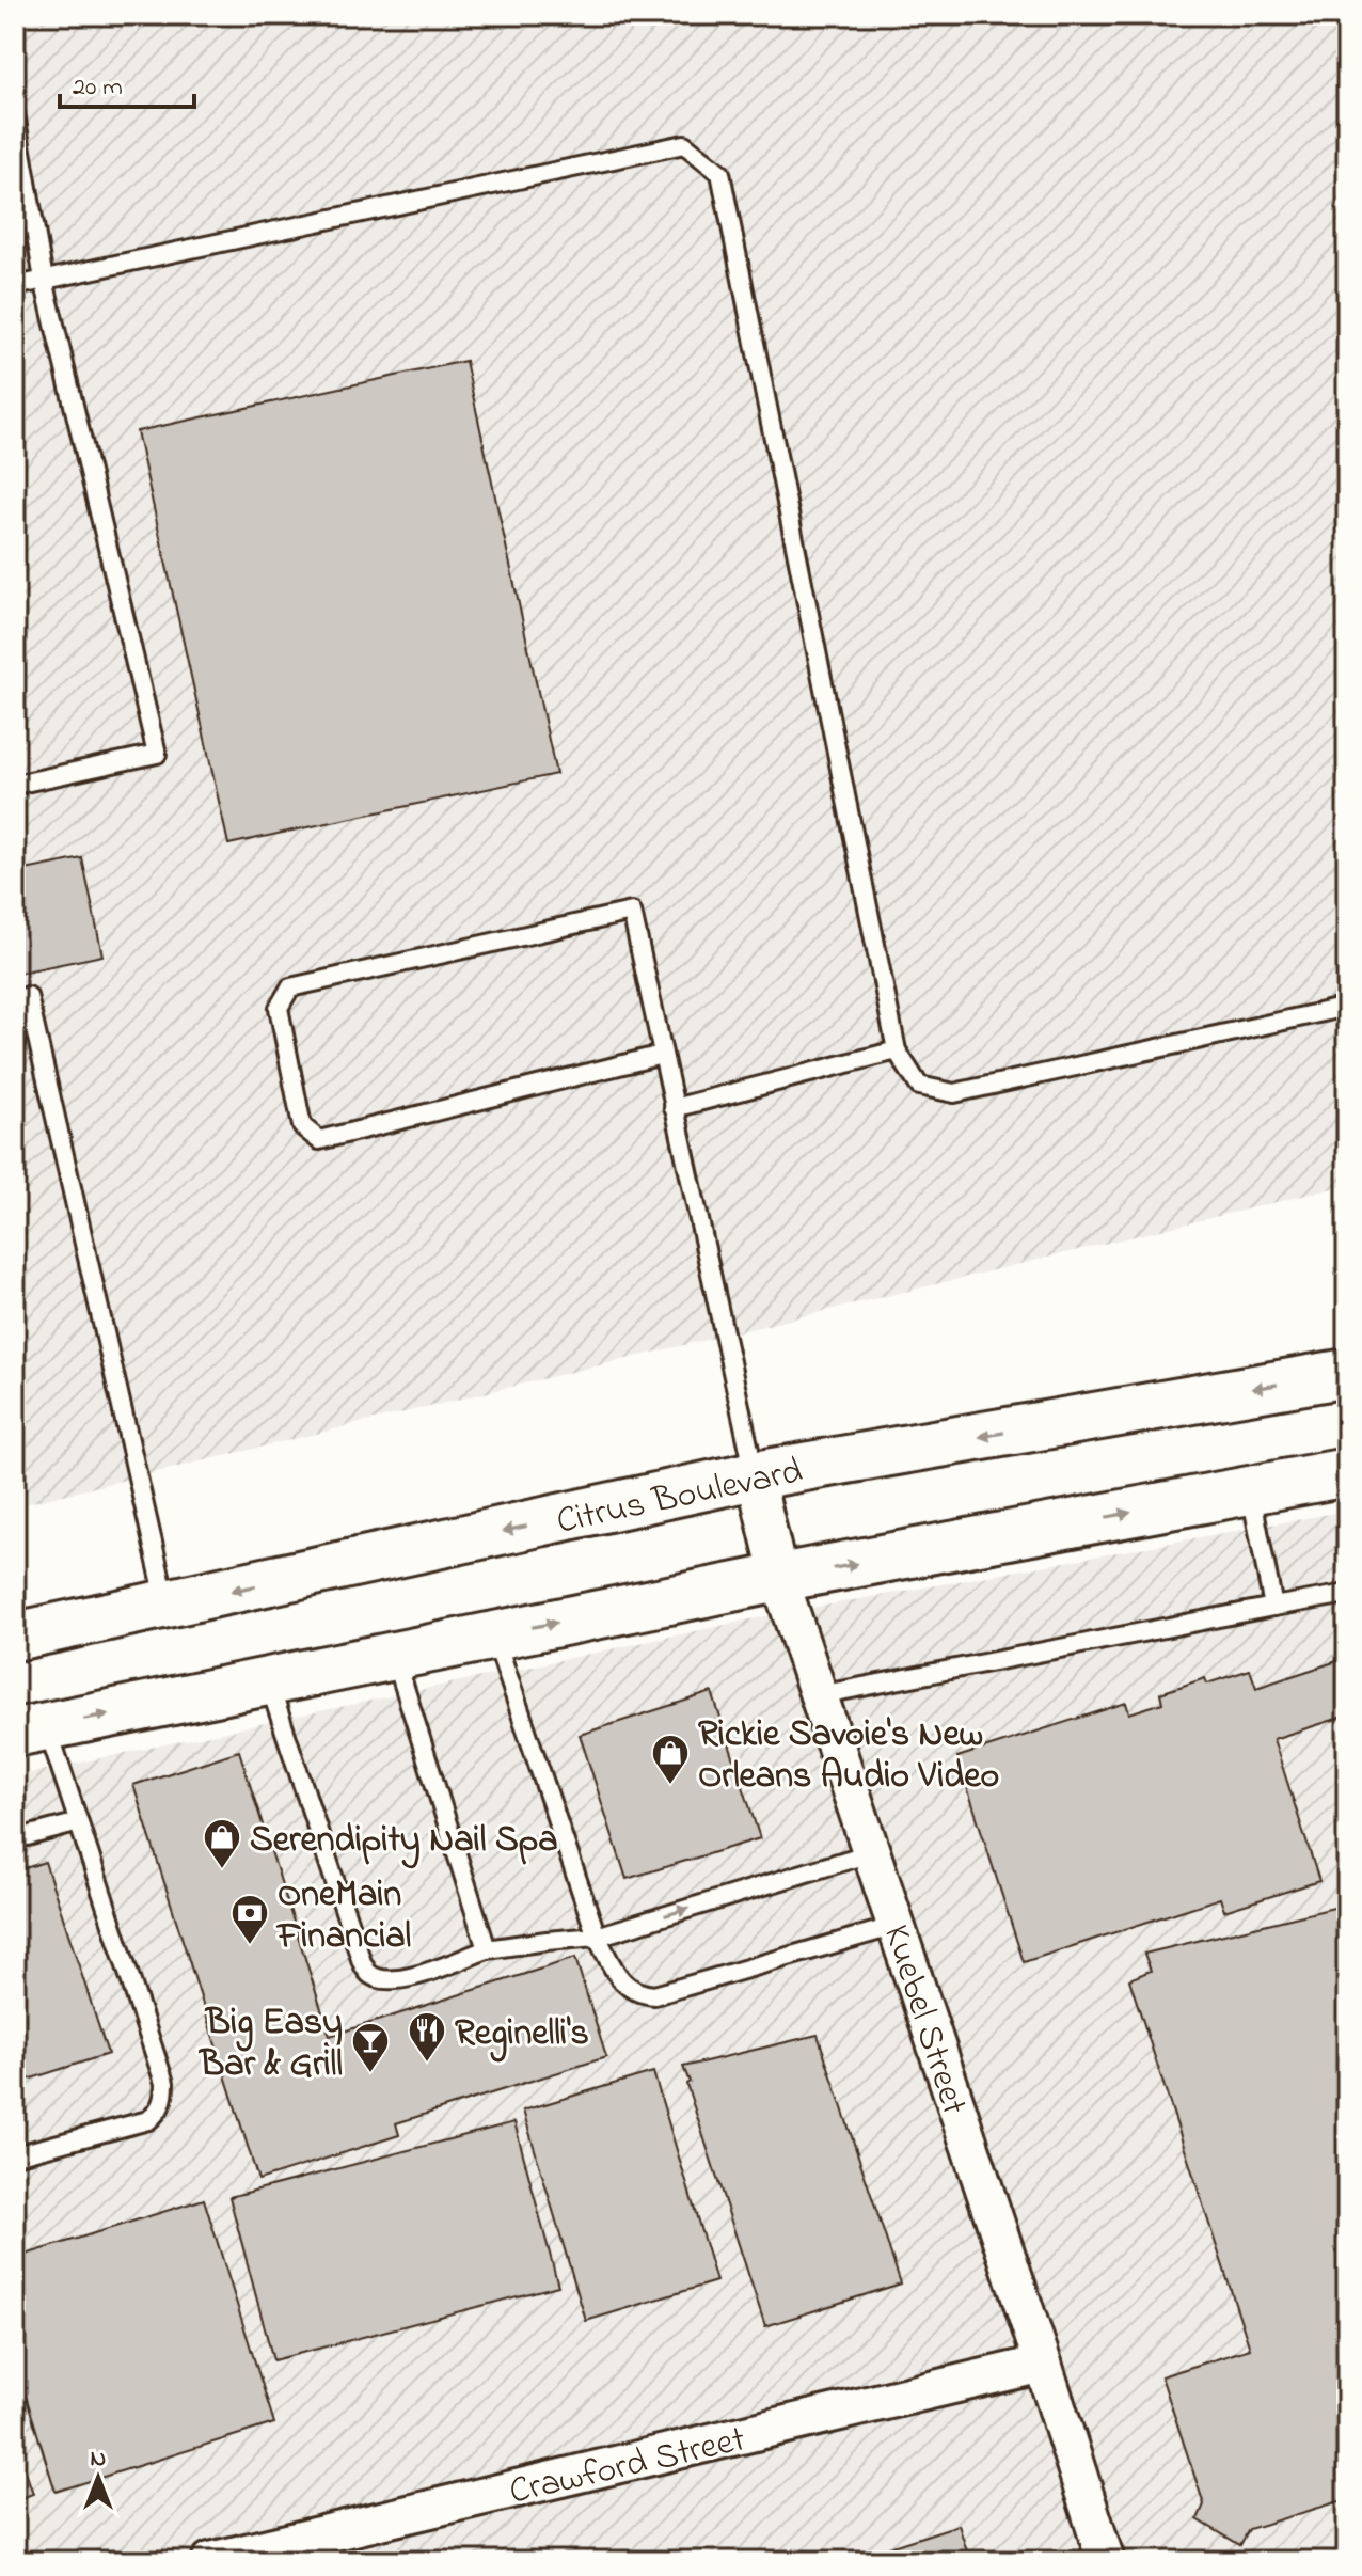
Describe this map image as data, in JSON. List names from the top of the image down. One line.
{"streets":{"street":["Citrus Boulevard","Kuebel Street","Crawford Street"]},"crossings":[["Citrus Boulevard","Kuebel Street"],["Kuebel Street","Crawford Street"]],"places":{"shop":["Rickie Savoie's New Orleans Audio Video","Serendipity Nail Spa"],"bank":["OneMain Financial"],"restaurant":["Reginelli's"],"bar":["Big Easy Bar & Grill"]},"scale_bar":"20 m","north":"top"}
